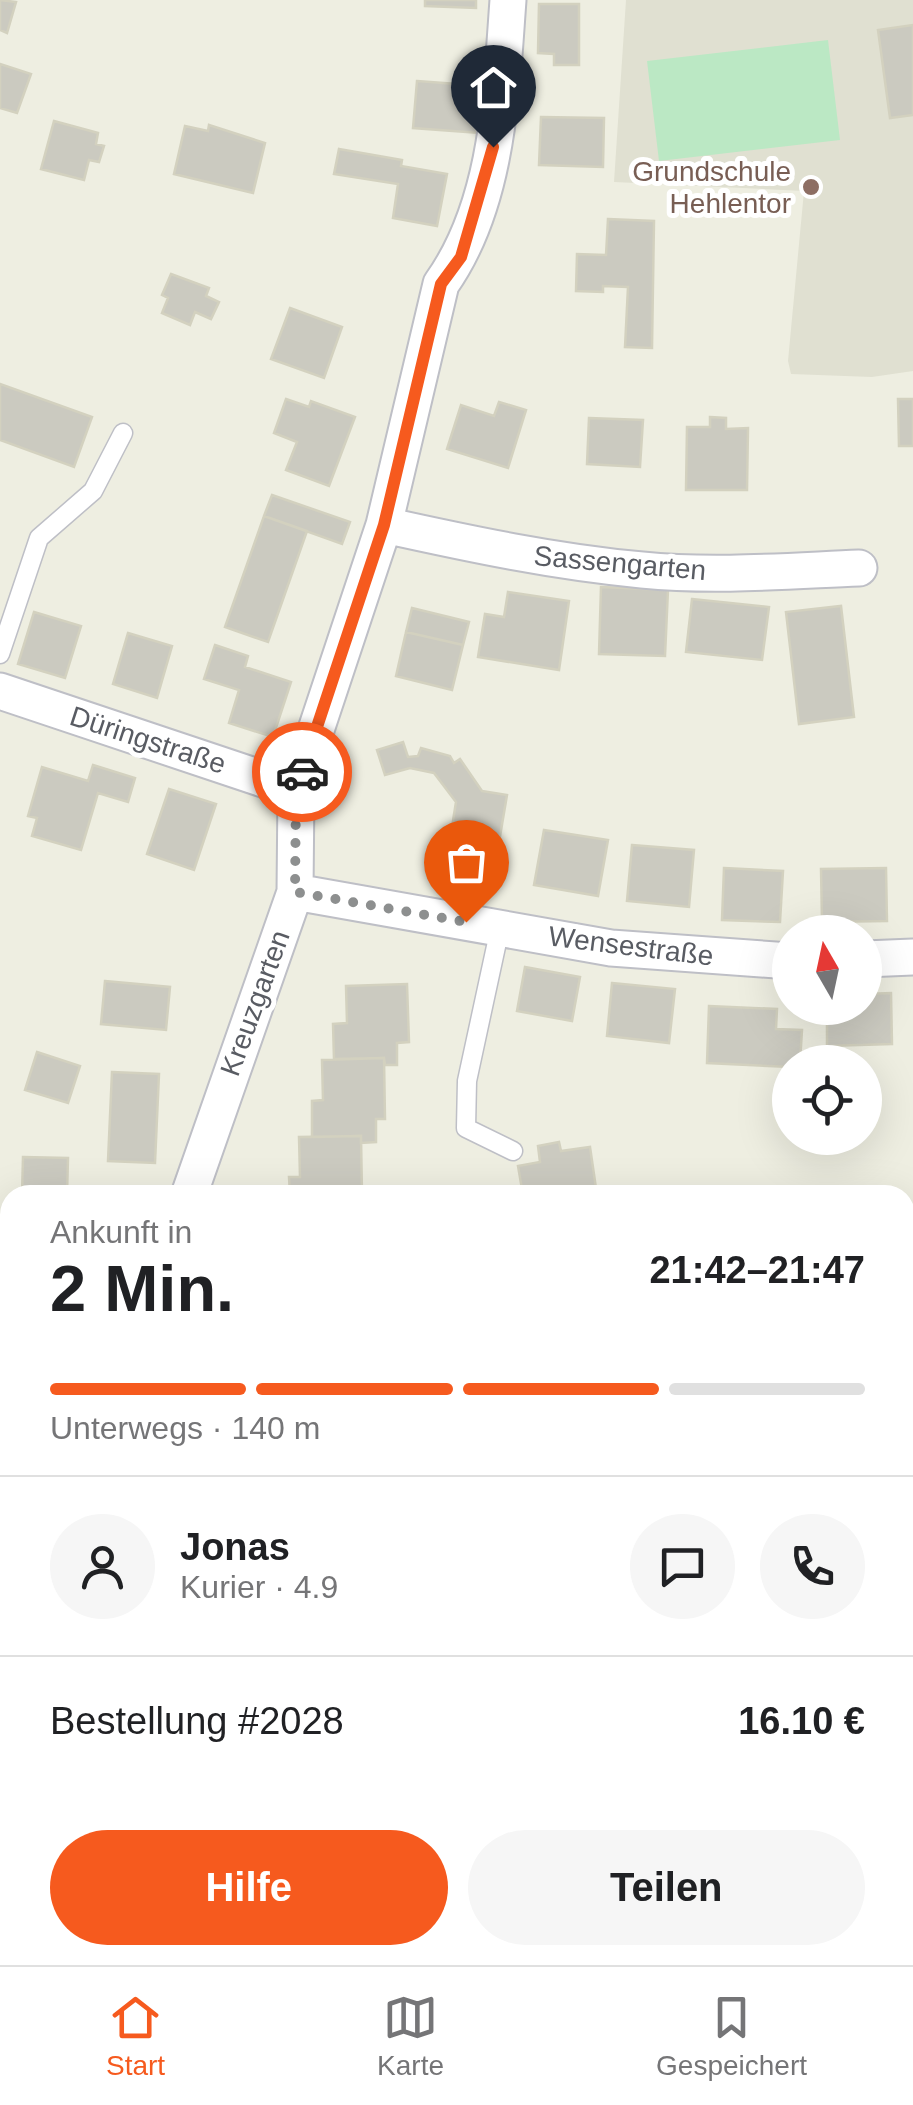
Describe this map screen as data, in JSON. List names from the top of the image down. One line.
{"streets":{"street":["Sassengarten","Düringstraße","Wensestraße","Kreuzgarten"]},"crossings":[["Sassengarten","Kreuzgarten"],["Düringstraße","Kreuzgarten"],["Wensestraße","Kreuzgarten"]],"places":["Grundschule Hehlentor"],"north":"top","page":{"heading":["2 Min.","Ankunft in","21:42–21:47"],"panel":["Jonas","Kurier · 4.9","Bestellung #2028","16.10 €"],"bar":"Unterwegs · 140 m","buttons":["Hilfe","Teilen"],"tabs":["Start","Karte","Gespeichert"]}}
